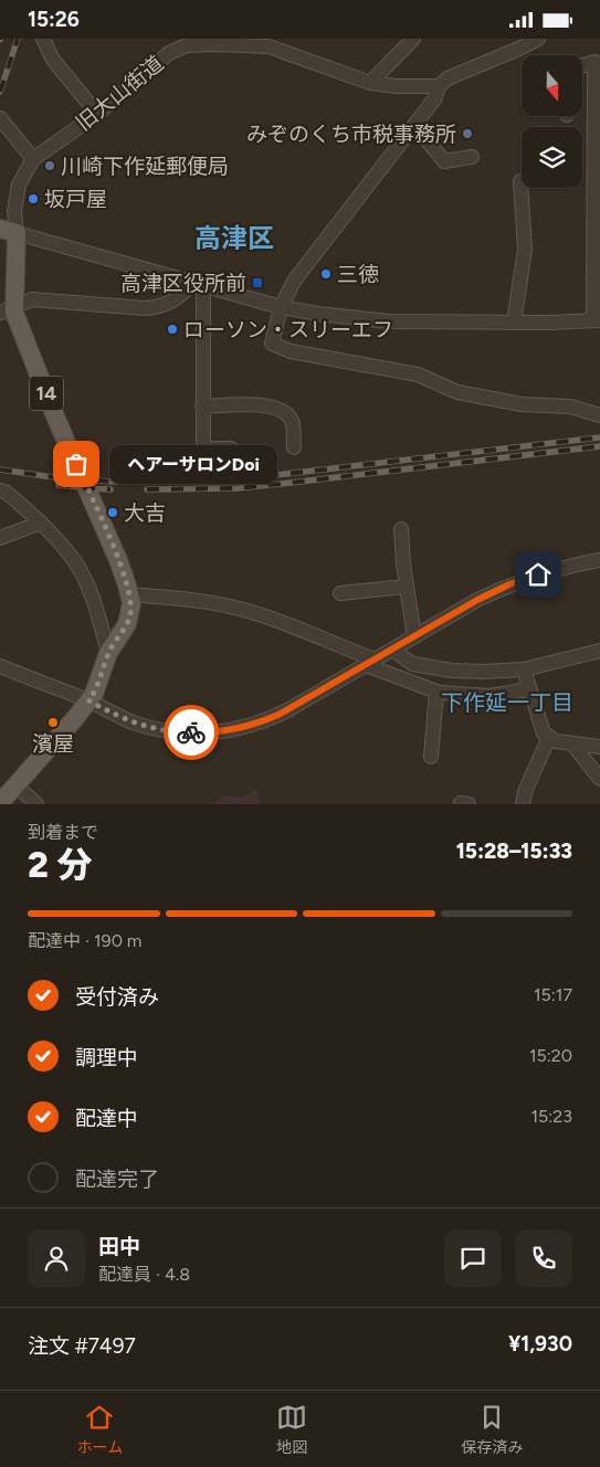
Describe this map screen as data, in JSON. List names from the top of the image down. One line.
{"streets":{"main road":["14"],"street":["旧大山街道"]},"crossings":[["旧大山街道","14"]],"districts":["高津区","下作延一丁目"],"places":{"other":["みぞのくち市税事務所","川崎下作延郵便局","坂戸屋","三徳","ローソン・スリーエフ","ヘアーサロンDoi","大吉","濱屋"],"transit":["高津区役所前"]},"north":"bottom","page":{"status":"15:26","bubble":"ヘアーサロンDoi","heading":["2 分","到着まで","15:28–15:33"],"panel":["田中","配達員 · 4.8","注文 #7497","¥1,930"],"bar":"配達中 · 190 m","list":[["受付済み","15:17"],["調理中","15:20"],["配達中","15:23"],"配達完了"],"tabs":["ホーム","地図","保存済み"]}}
